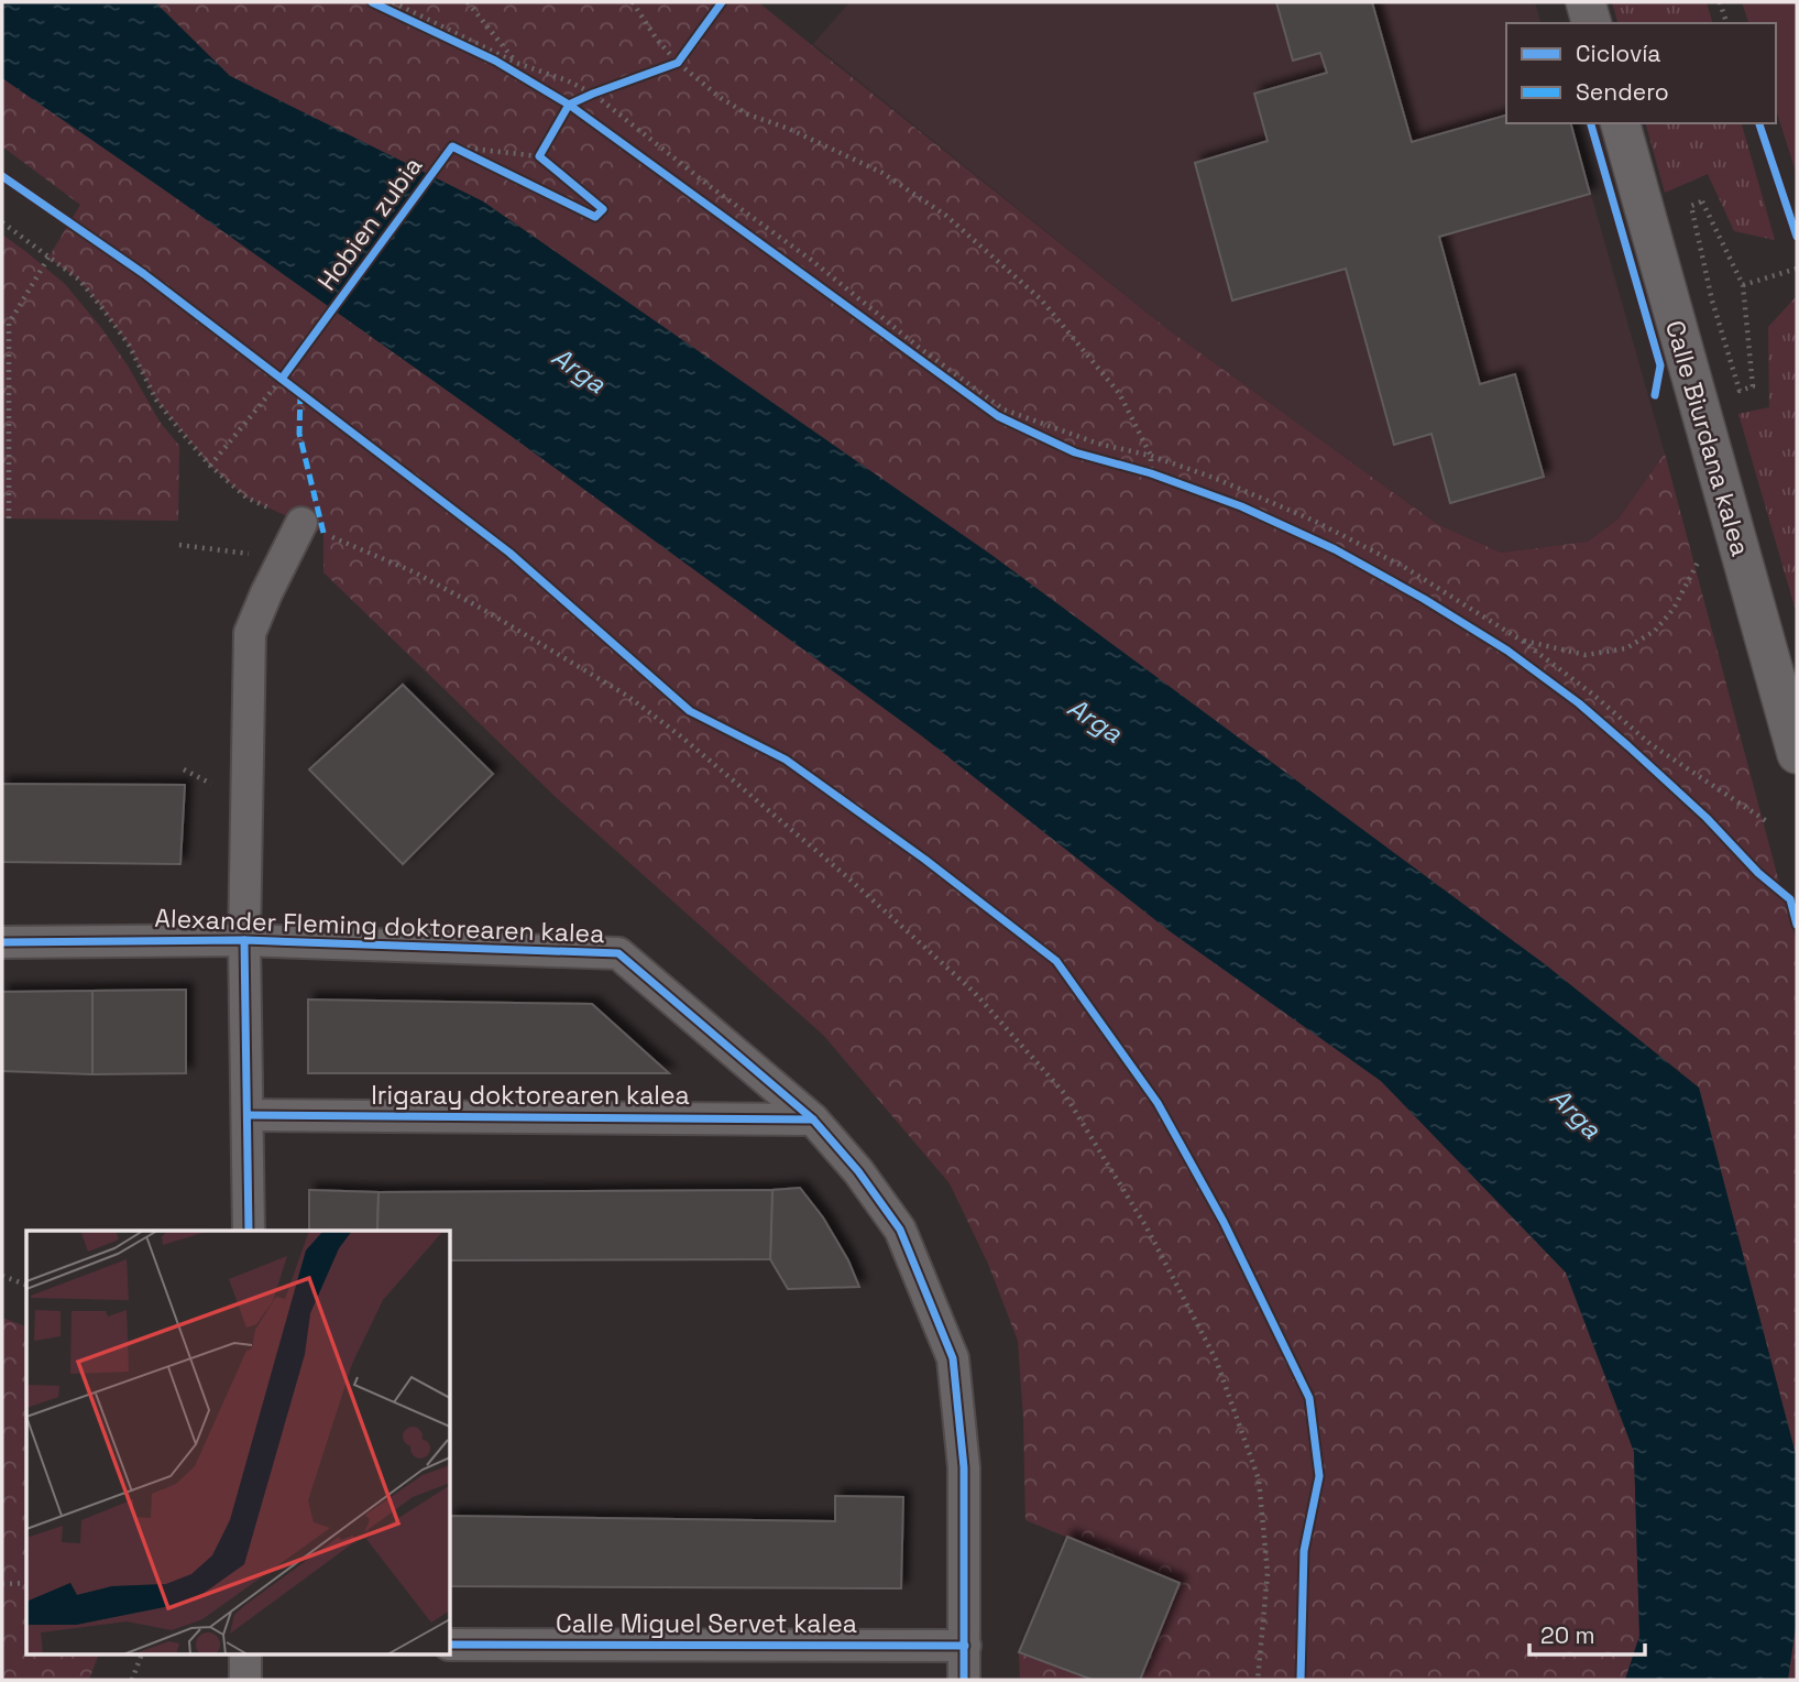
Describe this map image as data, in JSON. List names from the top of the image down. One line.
{"streets":{"street":["Calle Biurdana kalea","Alexander Fleming doktorearen kalea","Irigaray doktorearen kalea","Calle Miguel Servet kalea"],"cycle path":["Hobien zubia"]},"crossings":[["Alexander Fleming doktorearen kalea","Irigaray doktorearen kalea"]],"water":["Arga"],"legend":["Ciclovía","Sendero"],"scale_bar":"20 m"}
